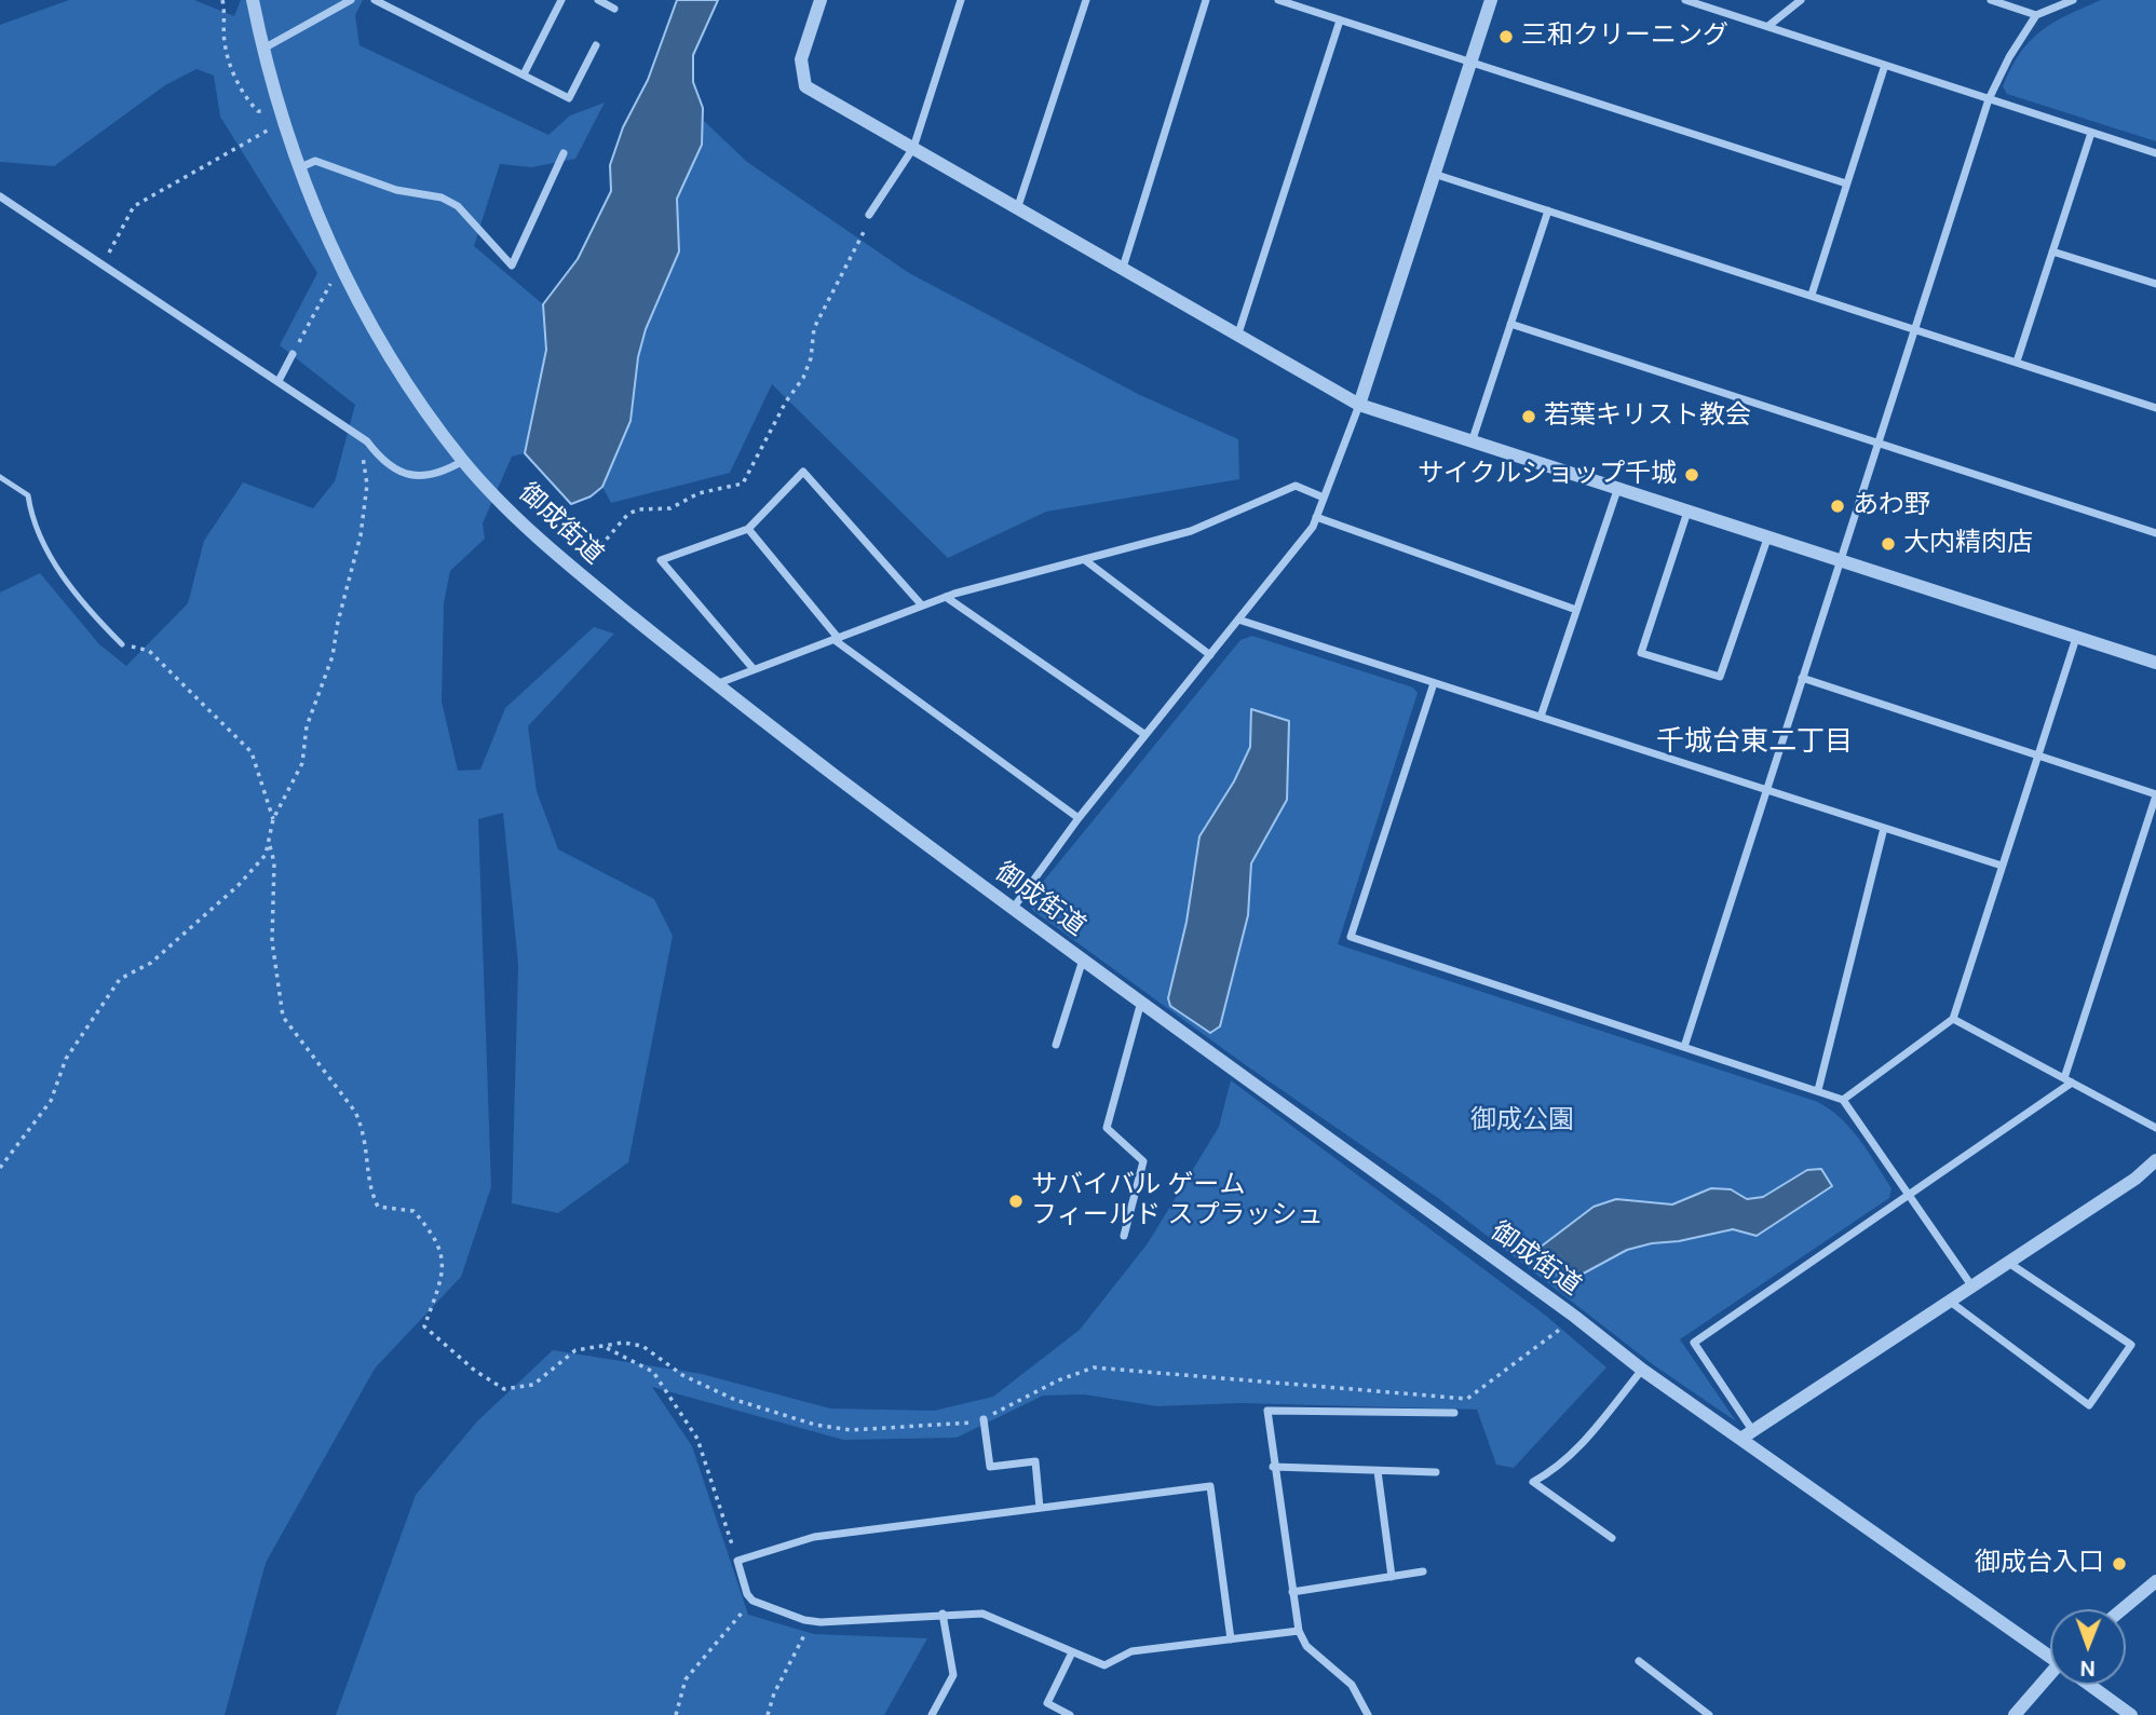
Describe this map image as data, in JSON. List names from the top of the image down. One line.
{"streets":{"street":["御成街道"]},"districts":["千城台東二丁目"],"parks":["御成公園"],"places":["三和クリーニング","若葉キリスト教会","サイクルショップ千城","あわ野","大内精肉店","サバイバル ゲーム フィールド スプラッシュ","御成台入口"],"north":"bottom"}
